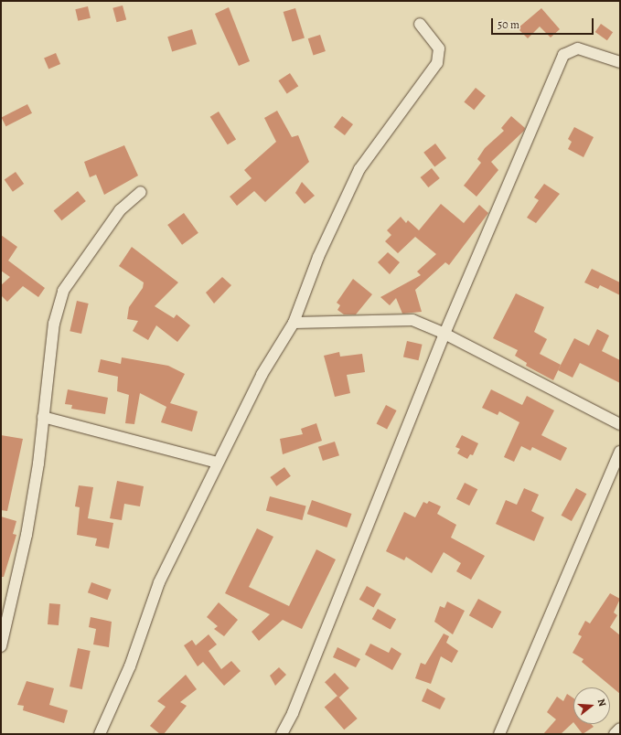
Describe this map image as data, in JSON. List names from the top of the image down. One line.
{"scale_bar":"50 m","north":"right"}
